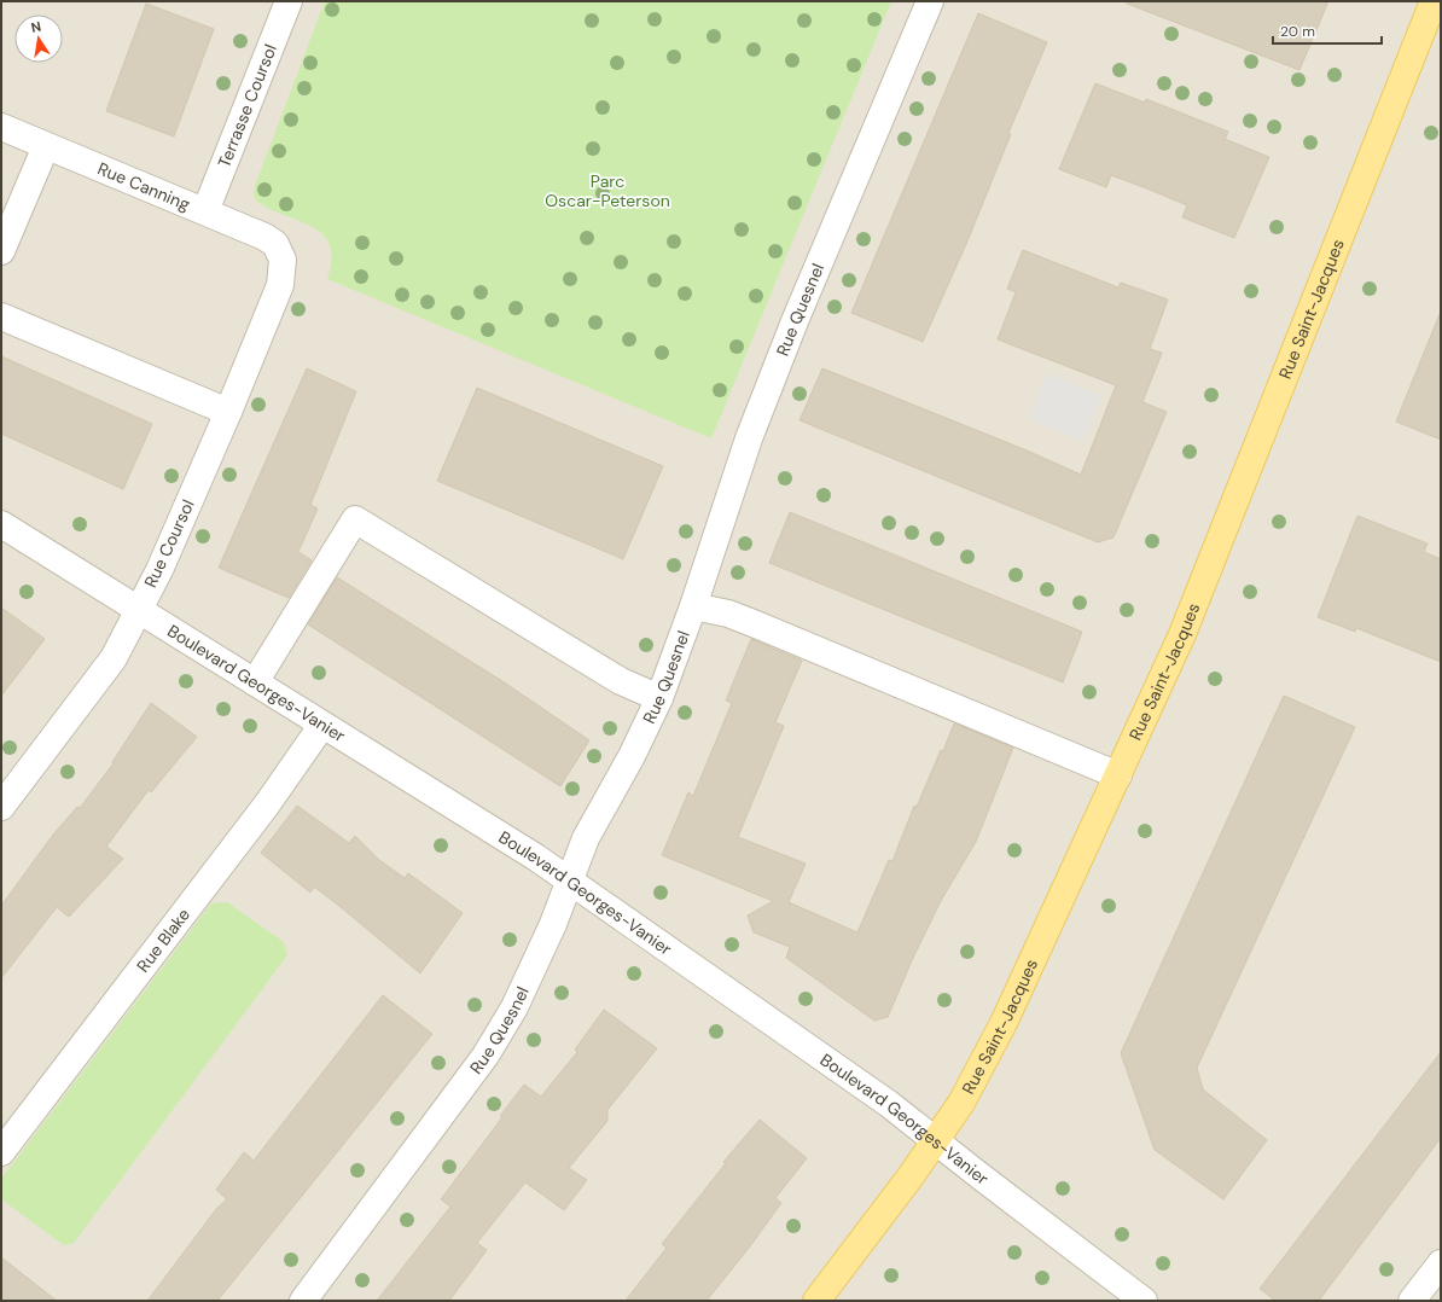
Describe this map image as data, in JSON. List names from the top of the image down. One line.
{"streets":{"main road":["Rue Saint-Jacques"],"street":["Terrasse Coursol","Rue Canning","Rue Quesnel","Rue Coursol","Boulevard Georges-Vanier","Rue Blake"]},"crossings":[["Terrasse Coursol","Rue Canning"],["Rue Canning","Rue Coursol"],["Rue Quesnel","Boulevard Georges-Vanier"],["Rue Saint-Jacques","Boulevard Georges-Vanier"],["Rue Coursol","Boulevard Georges-Vanier"],["Boulevard Georges-Vanier","Rue Blake"]],"parks":["Parc Oscar-Peterson"],"scale_bar":"20 m","north":"top"}
